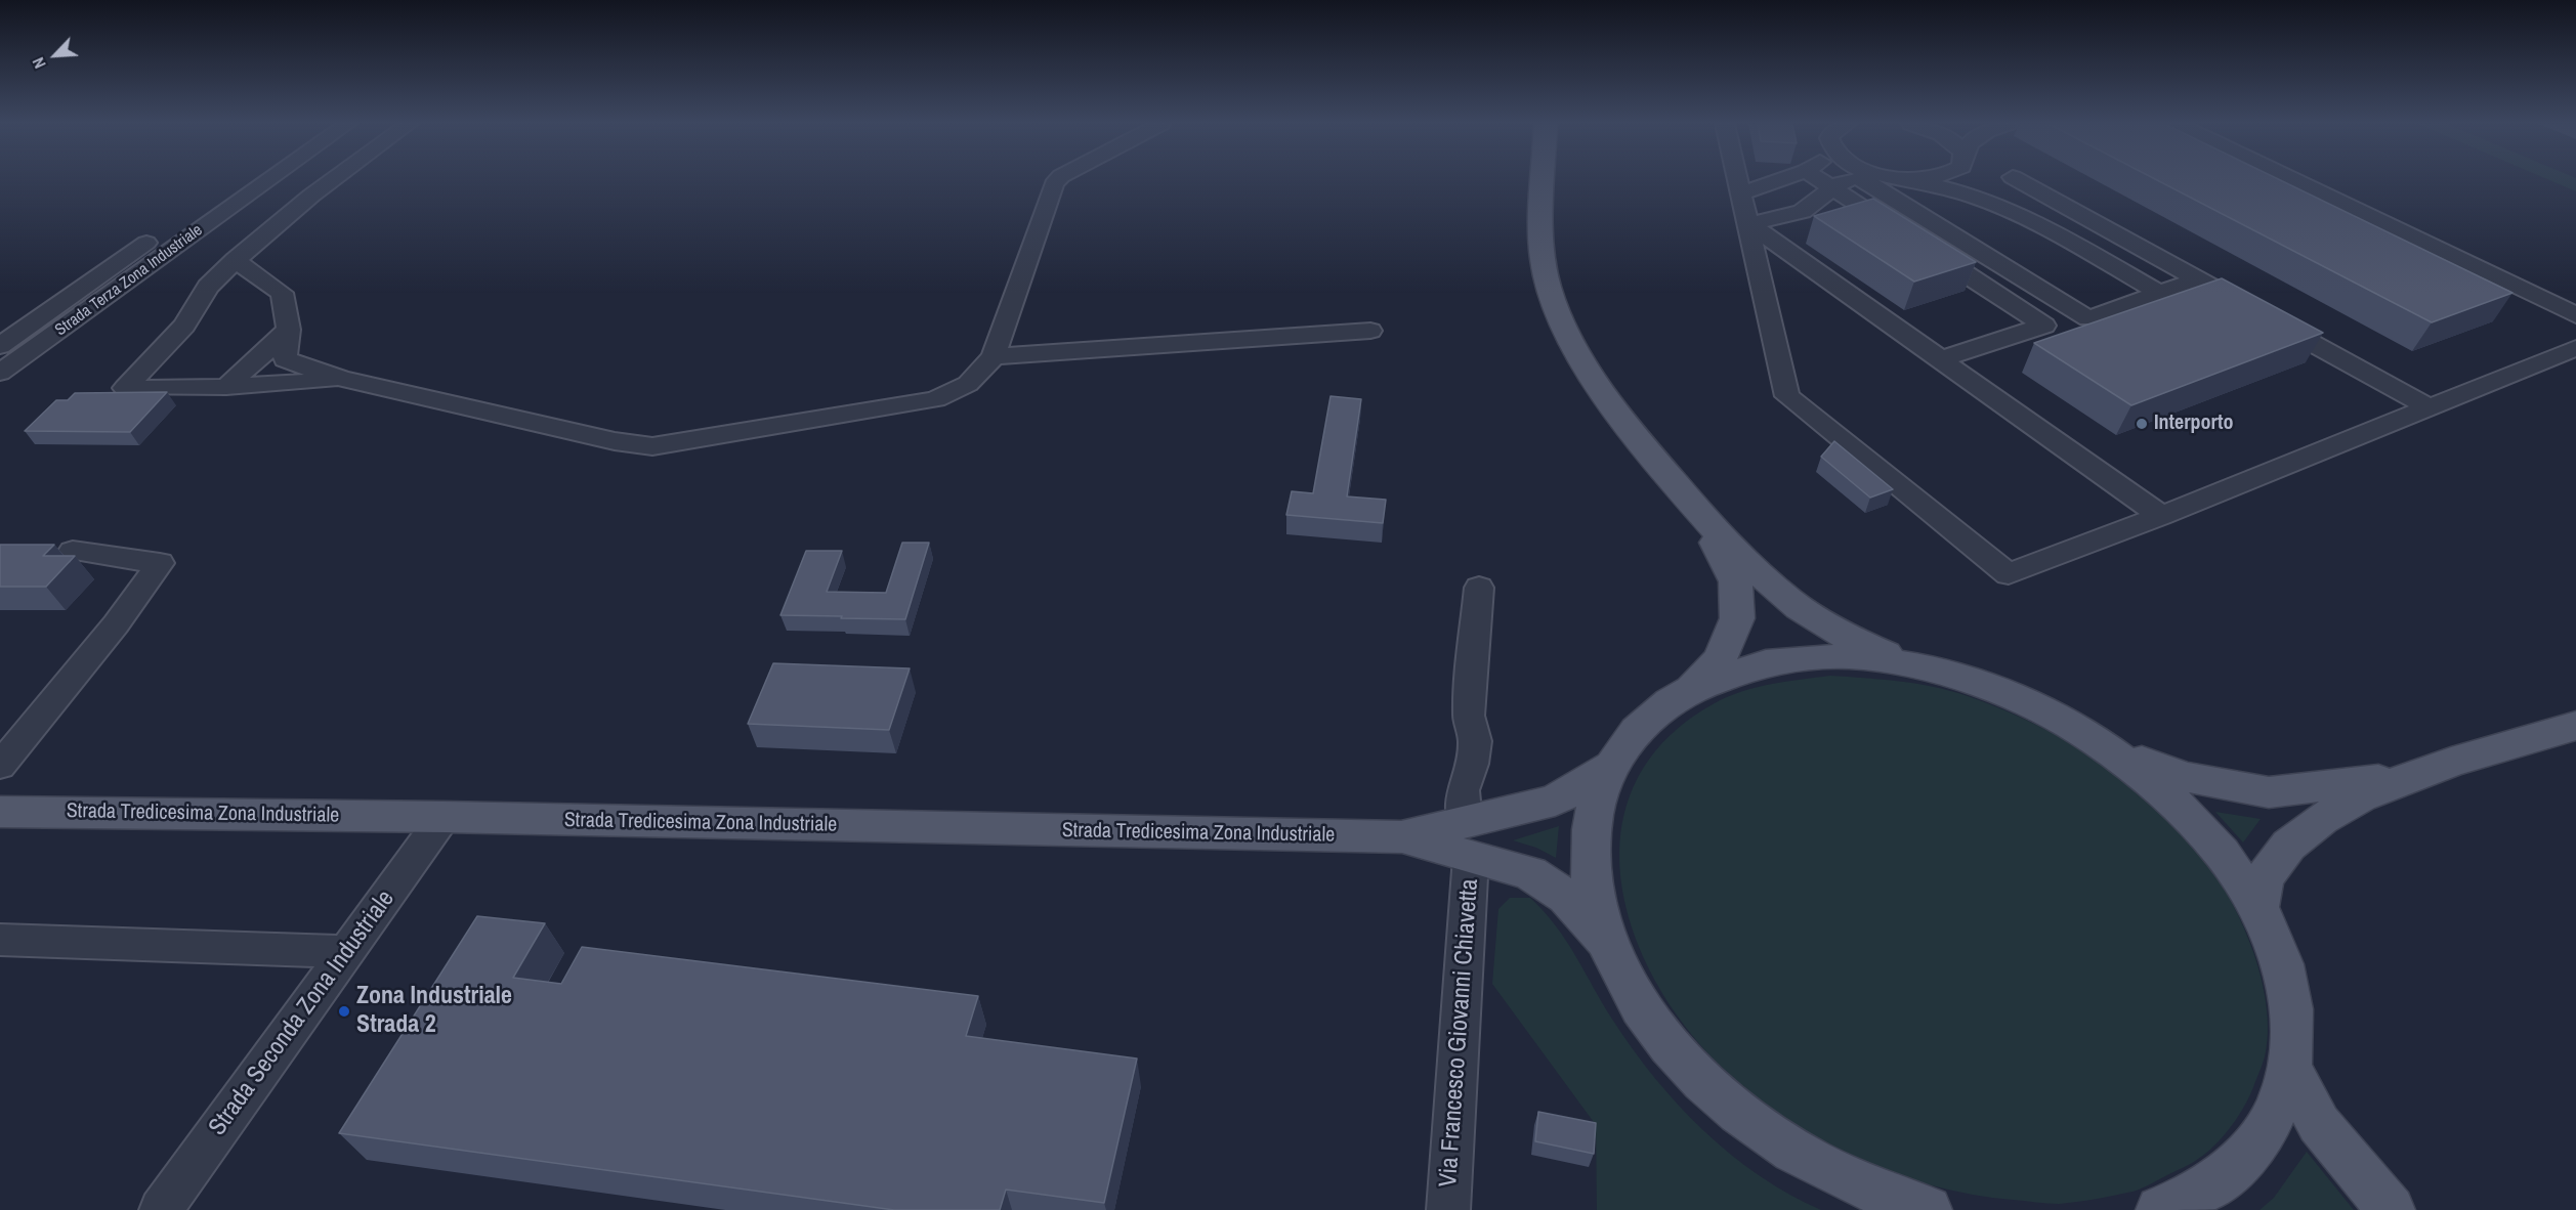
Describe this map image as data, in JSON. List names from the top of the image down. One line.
{"streets":{"main road":["Strada Tredicesima Zona Industriale"],"street":["Strada Terza Zona Industriale","Strada Seconda Zona Industriale","Via Francesco Giovanni Chiavetta"]},"crossings":[["Strada Tredicesima Zona Industriale","Strada Seconda Zona Industriale"],["Strada Tredicesima Zona Industriale","Via Francesco Giovanni Chiavetta"]],"places":["Interporto","Zona Industriale Strada 2"],"north":"bottom left"}
